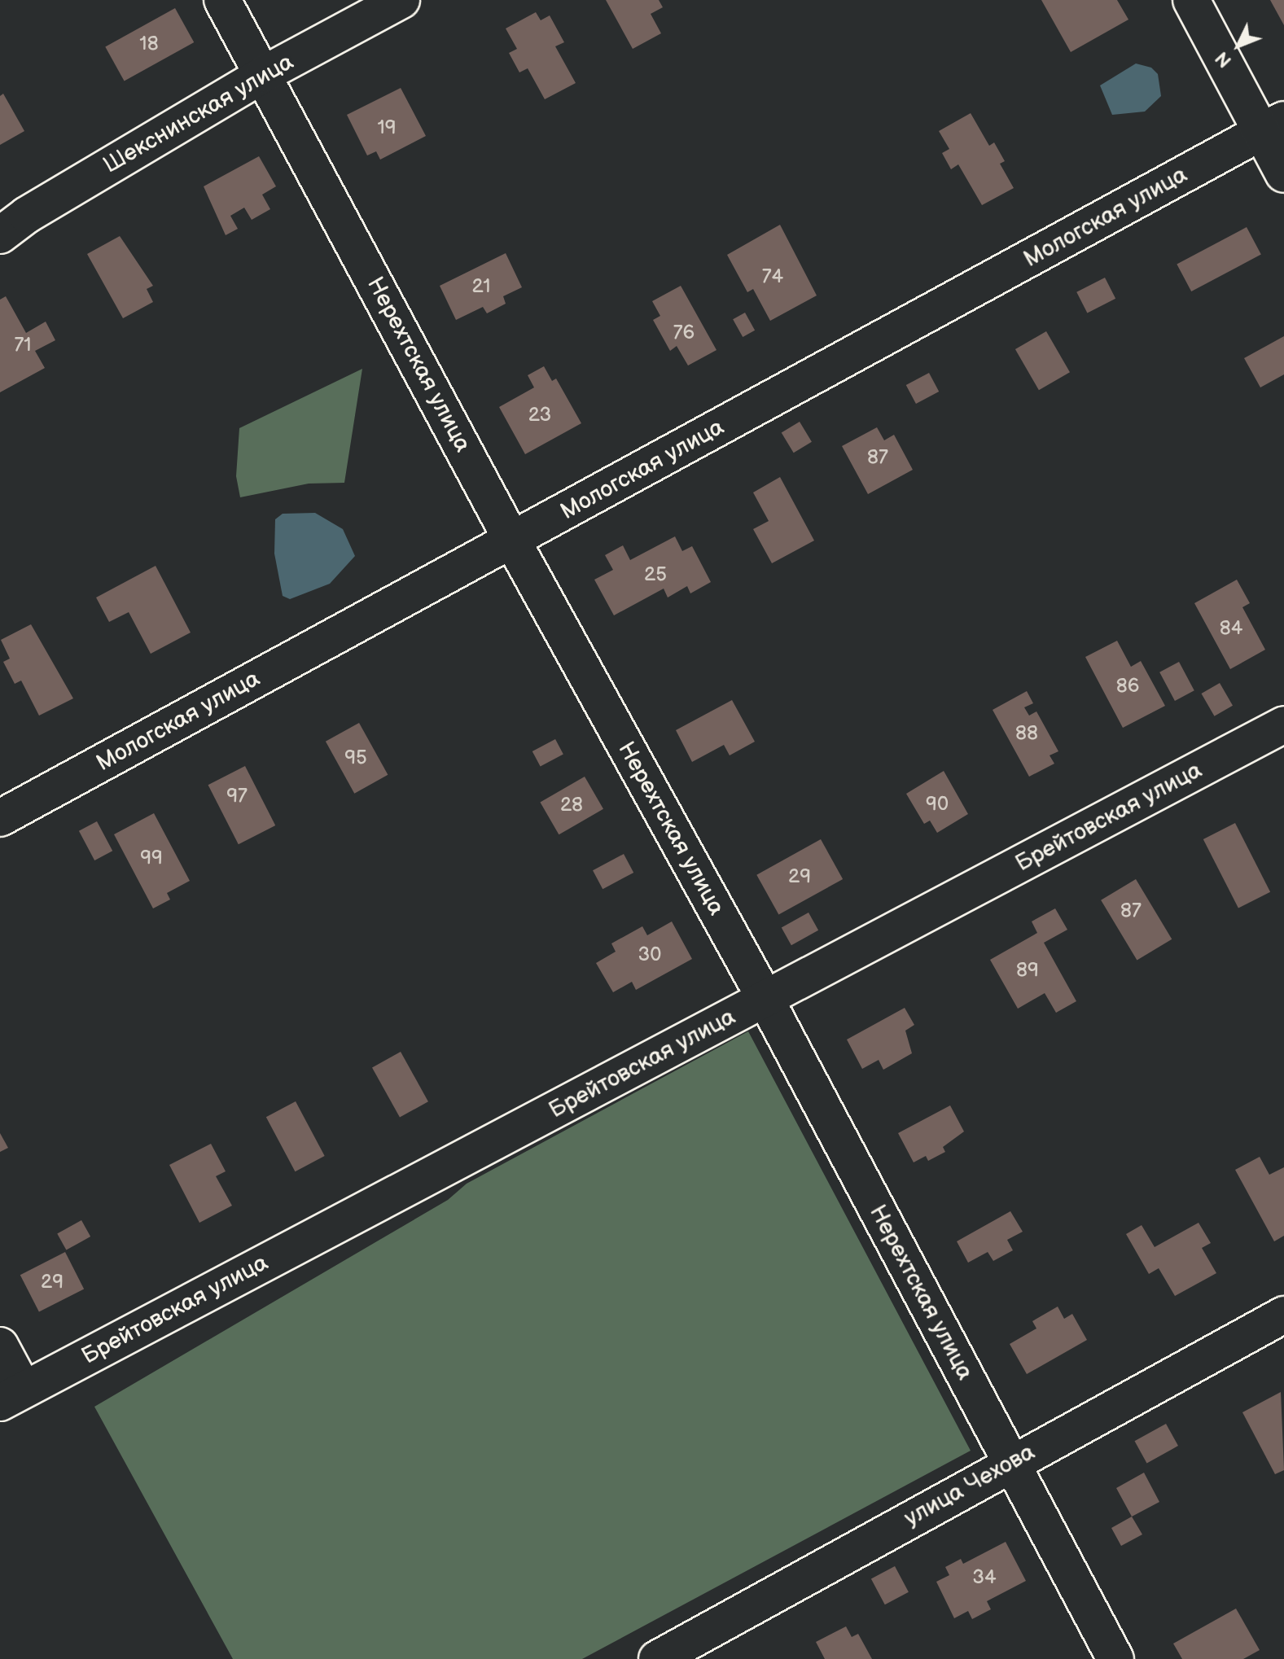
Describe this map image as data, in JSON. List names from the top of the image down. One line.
{"streets":{"street":["Шекснинская улица","Мологская улица","Нерехтская улица","Брейтовская улица","улица Чехова"]},"crossings":[["Шекснинская улица","Нерехтская улица"],["Мологская улица","Нерехтская улица"],["Нерехтская улица","Брейтовская улица"],["Нерехтская улица","улица Чехова"]],"house_numbers":["18","19","74","21","76","71","23","87","25","84","86","88","95","97","90","28","99","29","87","30","89","29","34"],"north":"bottom left"}
